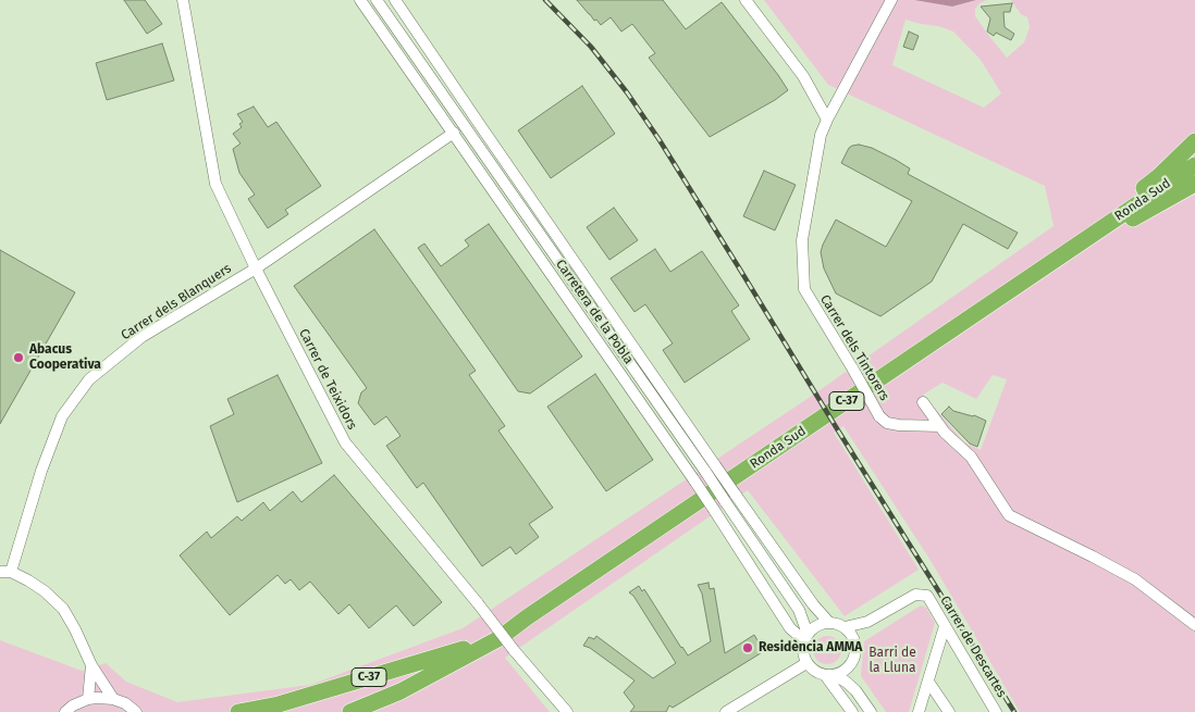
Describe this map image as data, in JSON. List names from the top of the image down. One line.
{"streets":{"highway":["Ronda Sud","C-37"],"street":["Carrer dels Blanquers","Carretera de la Pobla","Carrer dels Tintorers","Carrer de Teixidors","Carrer de Descartes"]},"crossings":[["Ronda Sud","C-37"],["Carrer dels Blanquers","Carretera de la Pobla"],["Carrer dels Blanquers","Carrer de Teixidors"],["Carretera de la Pobla","Carrer de Descartes"]],"parks":["Barri de la Lluna"],"places":["Abacus Cooperativa","Residència AMMA"]}
